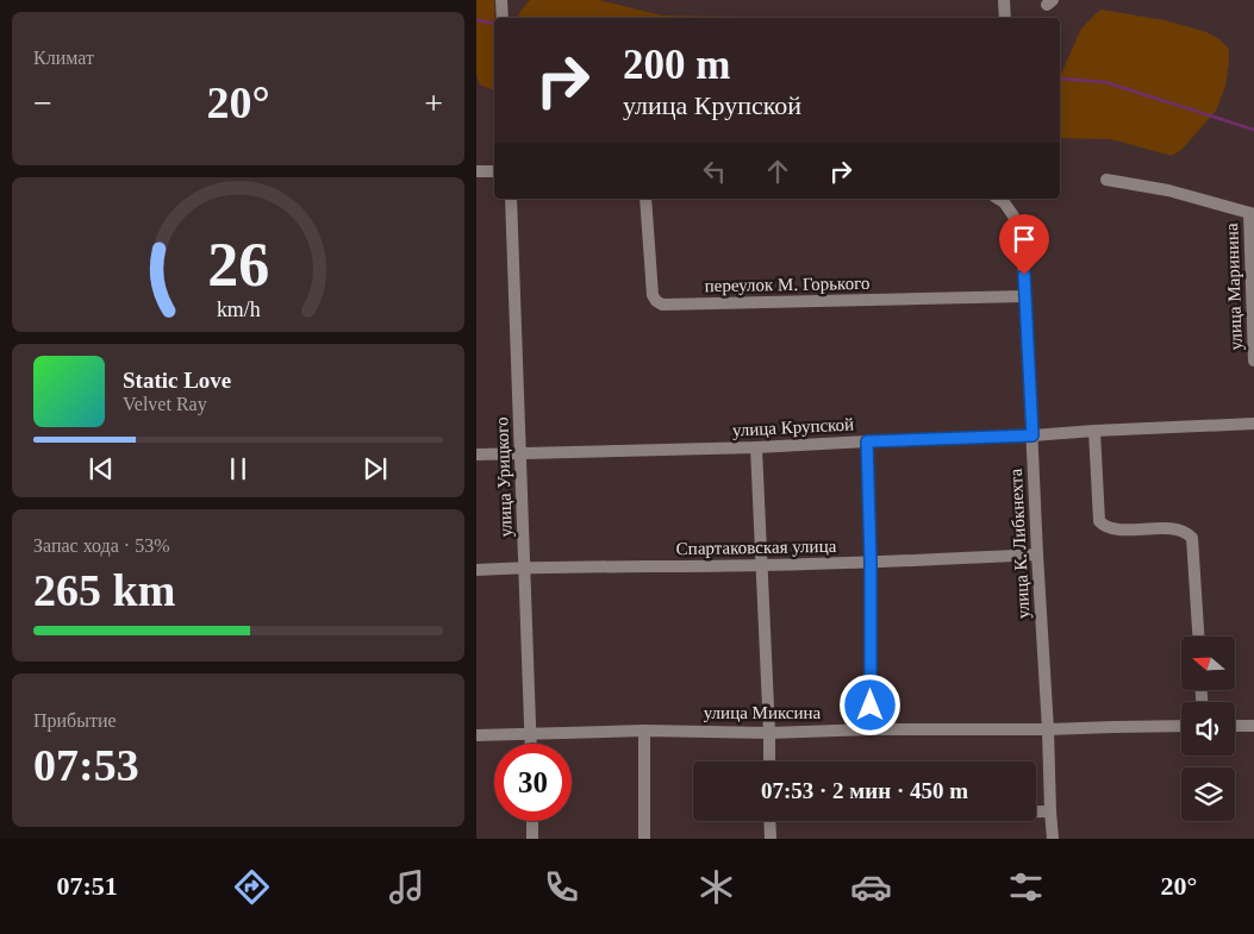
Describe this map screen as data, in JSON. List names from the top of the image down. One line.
{"streets":{"street":["переулок М. Горького","улица Маринина","улица Крупской","улица Урицкого","улица К. Либкнехта","Спартаковская улица","улица Миксина"]},"crossings":[["переулок М. Горького","улица К. Либкнехта"],["улица Крупской","улица Урицкого"],["улица Крупской","улица К. Либкнехта"],["улица Урицкого","Спартаковская улица"],["улица Урицкого","улица Миксина"],["улица К. Либкнехта","Спартаковская улица"],["улица К. Либкнехта","улица Миксина"]],"north":"left","page":{"tile":["Климат",["Запас хода · 53%","265 km"],["Прибытие","07:53"]],"turn":["200 m","улица Крупской"],"heat":["−","20°","+"],"song":["Static Love","Velvet Ray"],"limit":"30","trip":"07:53 · 2 мин · 450 m","tabs":["07:51","20°"],"gauge":["26","km/h"]}}
